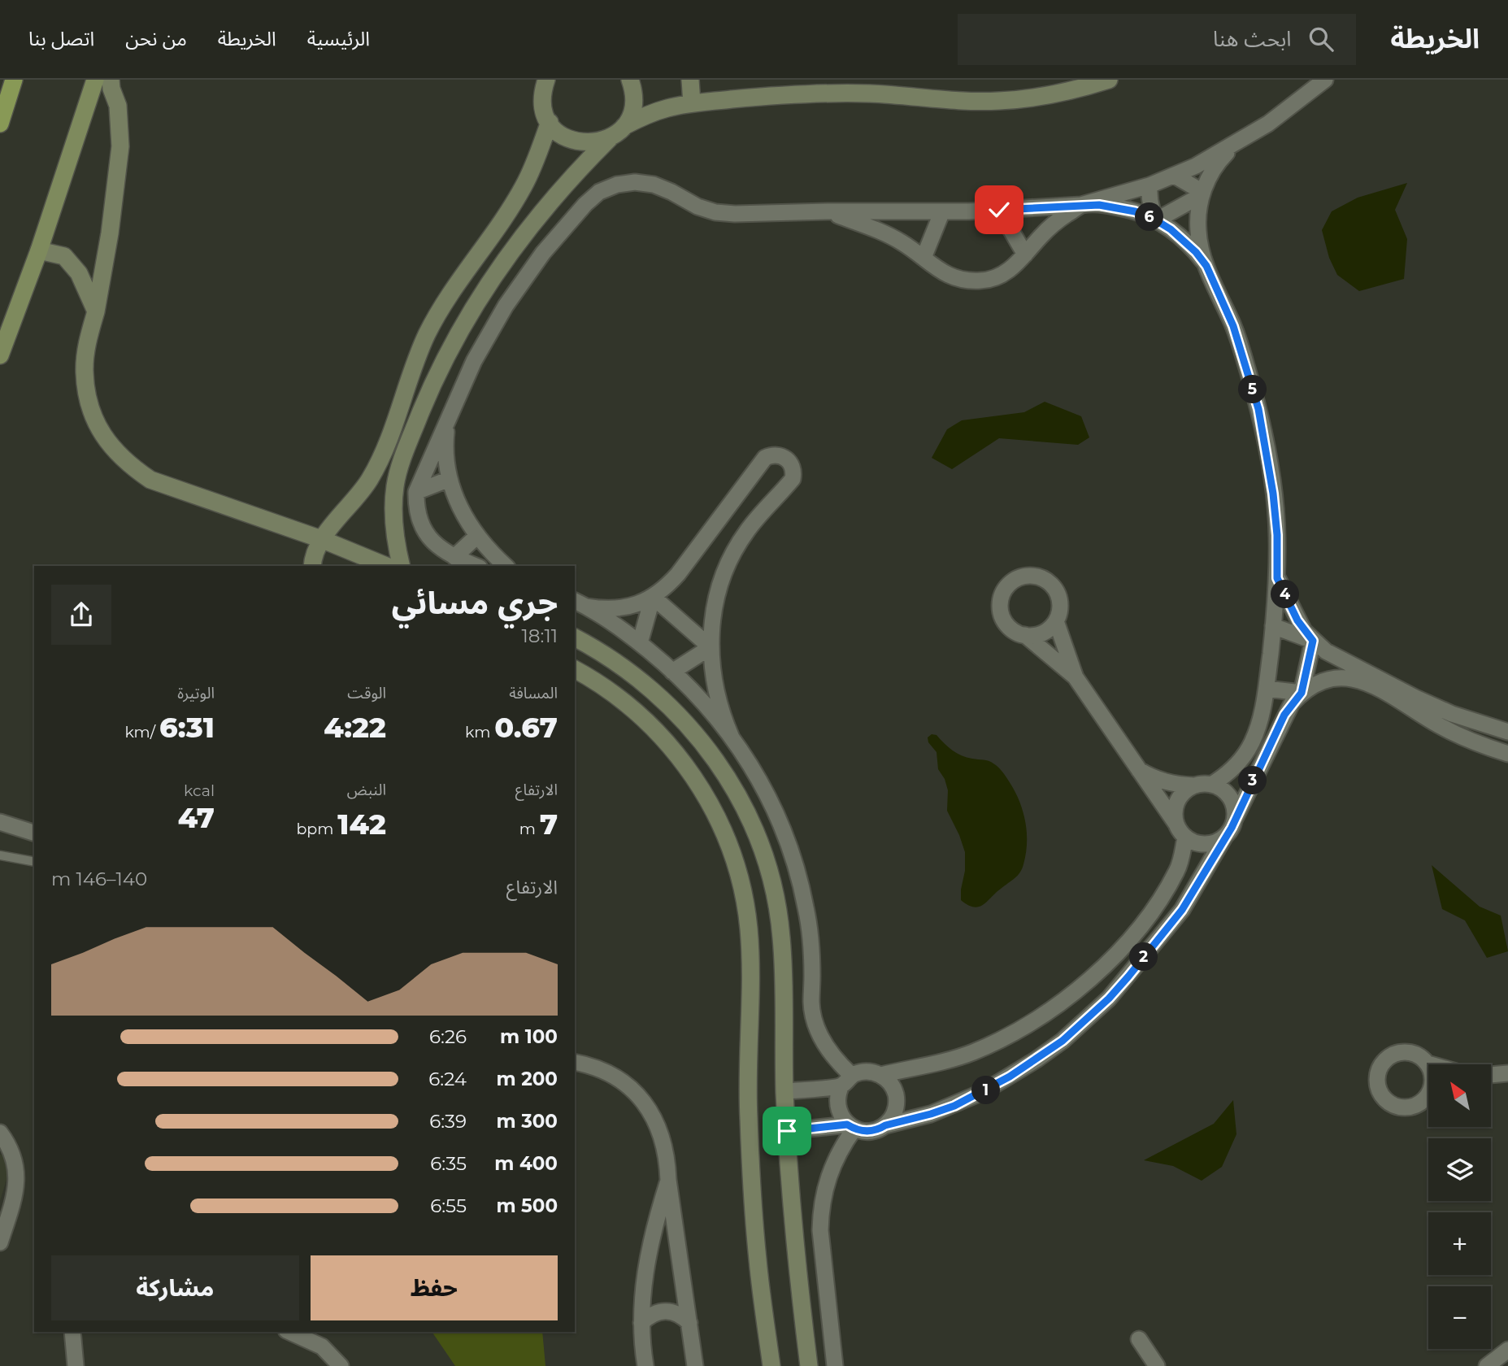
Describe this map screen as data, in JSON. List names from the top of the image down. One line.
{"north":"top left","page":{"header":"الخريطة","search":"ابحث هنا","nav":["الرئيسية","الخريطة","من نحن","اتصل بنا"],"pins":["6","5","4","3","2","1"],"heading":["جري مسائي","18:11"],"stats":[["المسافة","0.67 km"],["الوقت","4:22"],["الوتيرة","6:31 /km"],["الارتفاع","7 m"],["النبض","142 bpm"],["kcal","47"]],"chart":["الارتفاع","140–146 m"],"list":[{"name":"100 m","note":"6:26"},{"name":"200 m","note":"6:24"},{"name":"300 m","note":"6:39"},{"name":"400 m","note":"6:35"},{"name":"500 m","note":"6:55"}],"map_buttons":["+","−"],"buttons":["حفظ","مشاركة"]}}
